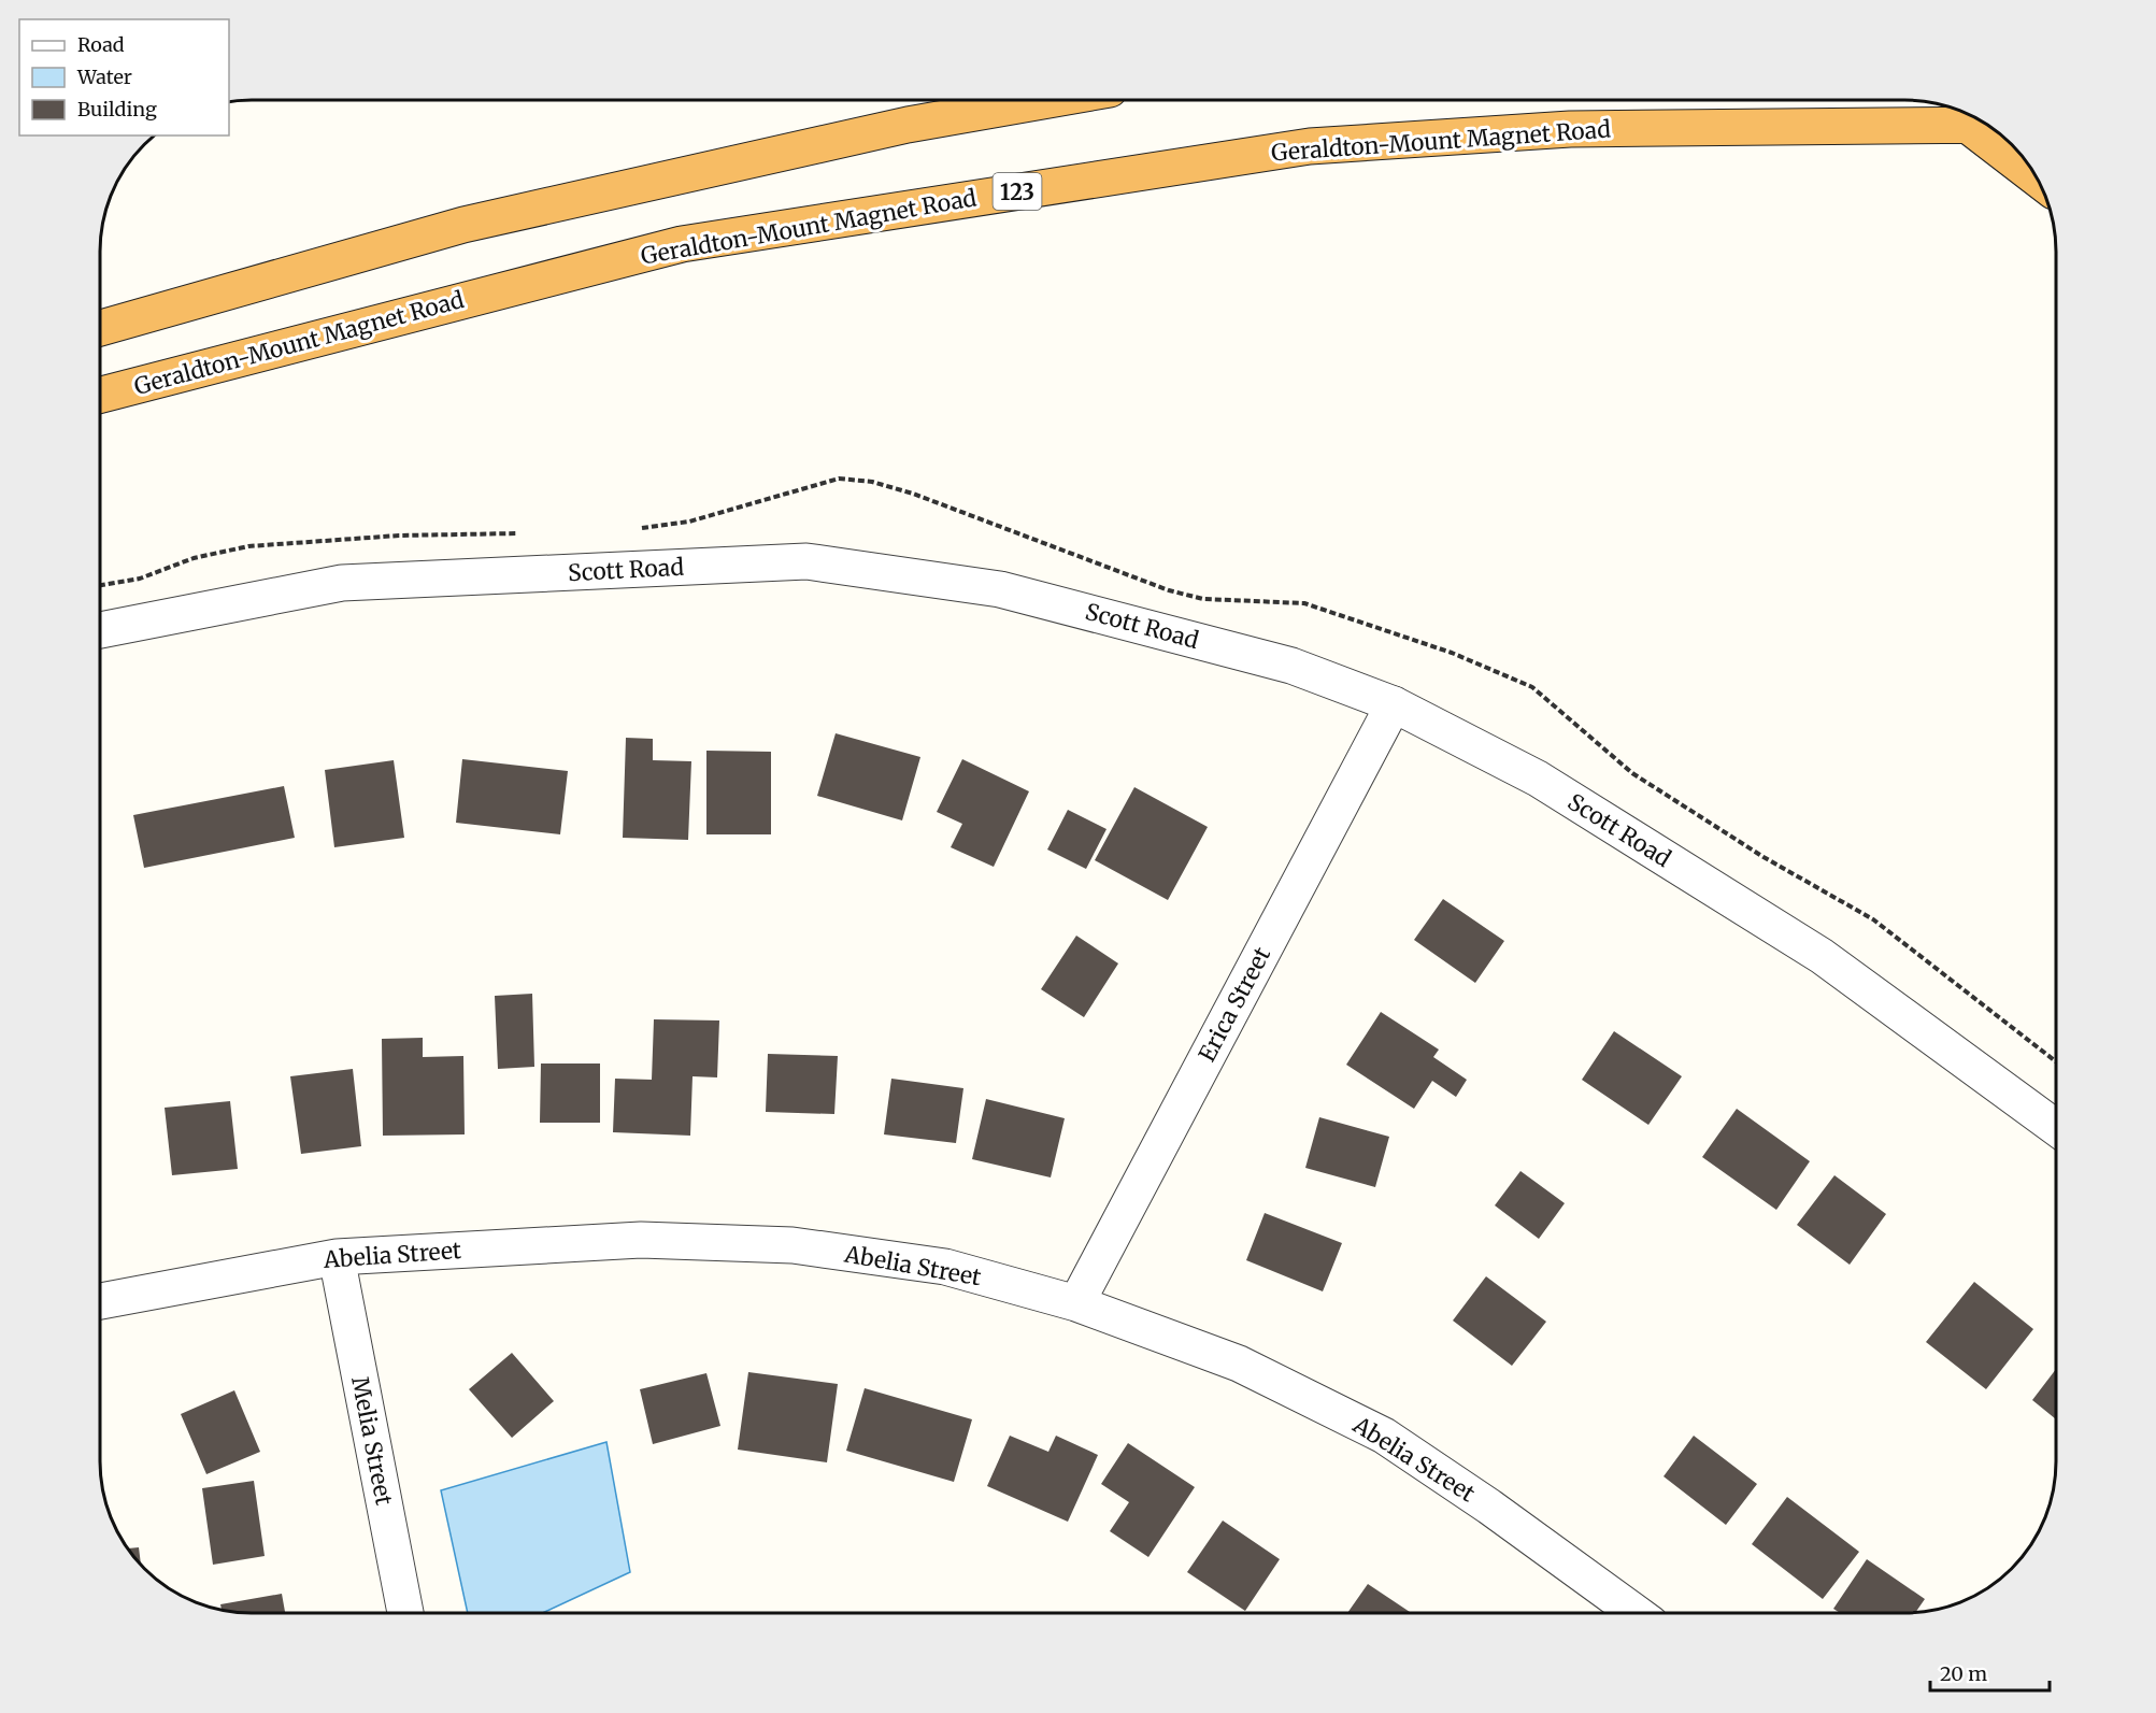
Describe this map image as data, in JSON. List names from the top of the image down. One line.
{"streets":{"highway":["Geraldton-Mount Magnet Road","123"],"street":["Scott Road","Erica Street","Abelia Street","Melia Street"]},"crossings":[["Scott Road","Erica Street"],["Erica Street","Abelia Street"],["Abelia Street","Melia Street"]],"legend":["Road","Water","Building"],"scale_bar":"20 m"}
